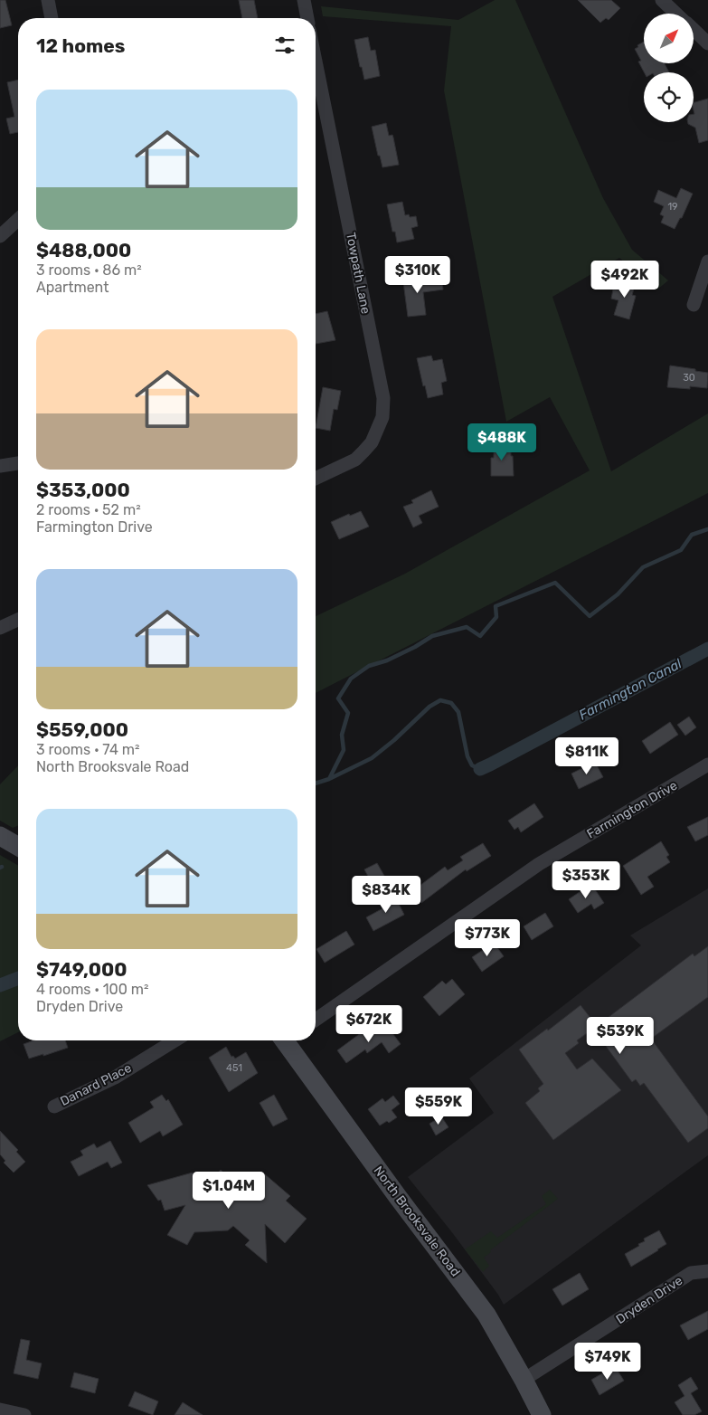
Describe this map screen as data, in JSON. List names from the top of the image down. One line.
{"streets":{"main road":["North Brooksvale Road"],"street":["Towpath Lane","Farmington Drive","Danard Place","Dryden Drive"]},"crossings":[["North Brooksvale Road","Dryden Drive"]],"water":["Farmington Canal"],"house_numbers":["19","30","451"],"north":"top right","page":{"heading":"12 homes","list":[{"name":"$488,000","note":"3 rooms · 86 m² · Apartment"},{"name":"$353,000","note":"2 rooms · 52 m² · Farmington Drive"},{"name":"$559,000","note":"3 rooms · 74 m² · North Brooksvale Road"},{"name":"$749,000","note":"4 rooms · 100 m² · Dryden Drive"}],"price":["$310K","$492K","$488K","$811K","$353K","$834K","$773K","$672K","$539K","$559K","$1.04M","$749K"]}}
